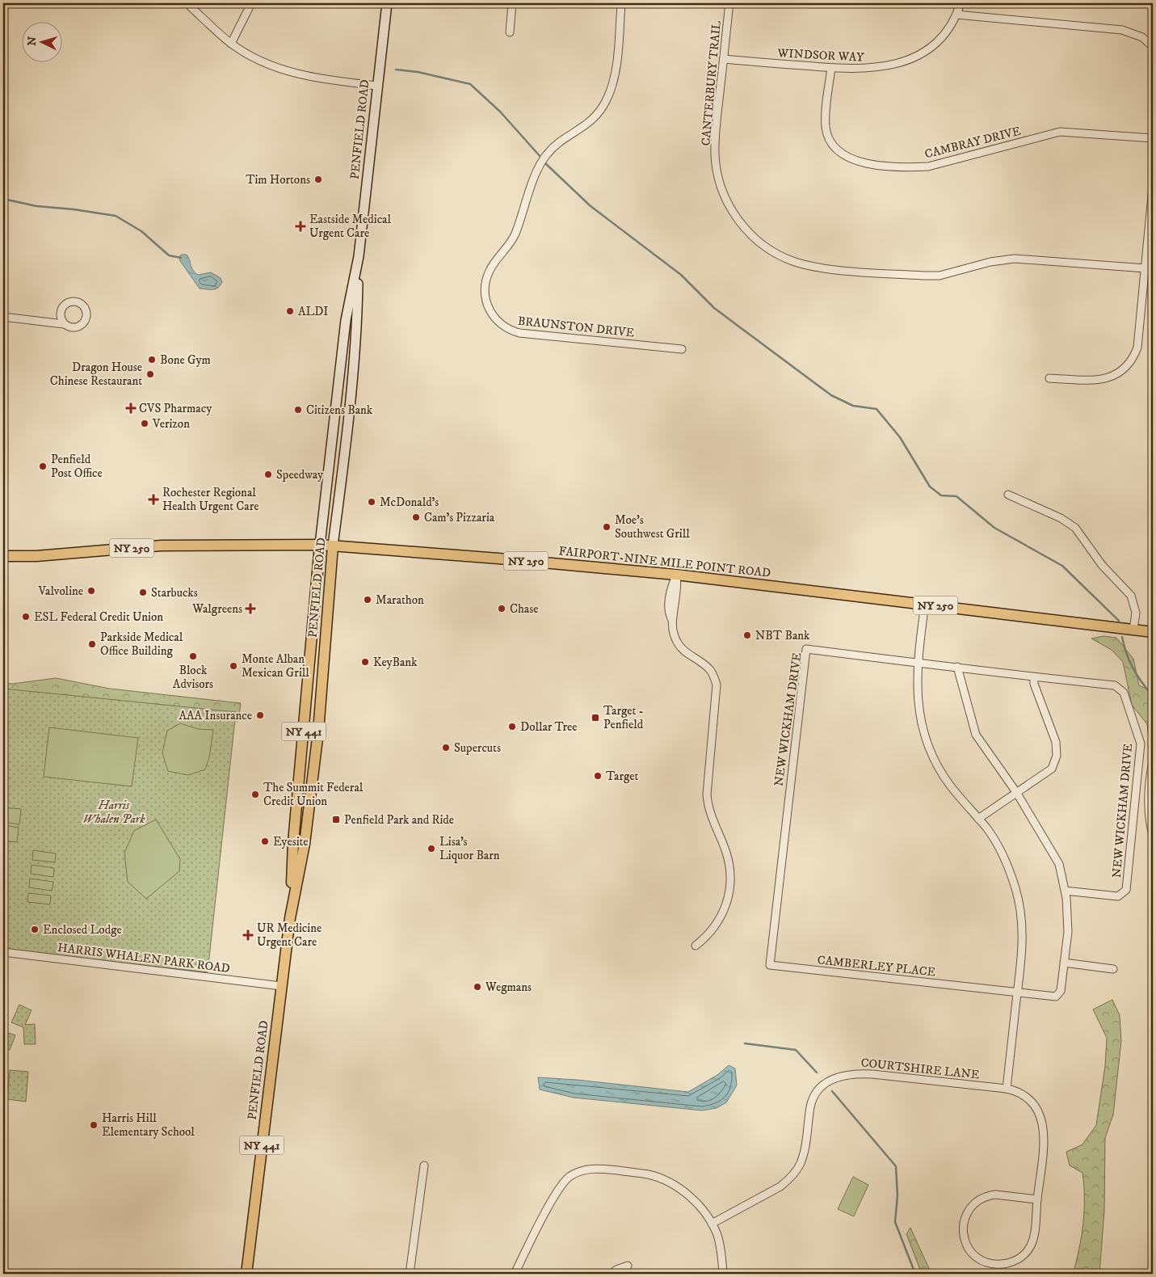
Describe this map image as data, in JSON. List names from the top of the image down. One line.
{"streets":{"main road":["PENFIELD ROAD","NY 250","FAIRPORT-NINE MILE POINT ROAD","NY 441"],"street":["WINDSOR WAY","CANTERBURY TRAIL","CAMBRAY DRIVE","BRAUNSTON DRIVE","NEW WICKHAM DRIVE","HARRIS WHALEN PARK ROAD","CAMBERLEY PLACE","COURTSHIRE LANE"]},"crossings":[["WINDSOR WAY","CANTERBURY TRAIL"],["WINDSOR WAY","CAMBRAY DRIVE"],["PENFIELD ROAD","FAIRPORT-NINE MILE POINT ROAD"],["PENFIELD ROAD","HARRIS WHALEN PARK ROAD"],["NEW WICKHAM DRIVE","CAMBERLEY PLACE"]],"parks":["Harris Whalen Park"],"places":{"other":["Tim Hortons","ALDI","Bone Gym","Dragon House Chinese Restaurant","Citizens Bank","Verizon","Penfield Post Office","Speedway","McDonald's","Cam's Pizzaria","Moe's Southwest Grill","Valvoline","Starbucks","Marathon","Chase","ESL Federal Credit Union","NBT Bank","Parkside Medical Office Building","Block Advisors","KeyBank","Monte Alban Mexican Grill","AAA Insurance","Dollar Tree","Supercuts","Target","The Summit Federal Credit Union","Eyesite","Lisa's Liquor Barn","Enclosed Lodge","Wegmans","Harris Hill Elementary School"],"health":["Eastside Medical Urgent Care","CVS Pharmacy","Rochester Regional Health Urgent Care","Walgreens","UR Medicine Urgent Care"],"transit":["Target - Penfield","Penfield Park and Ride"]},"north":"left"}
